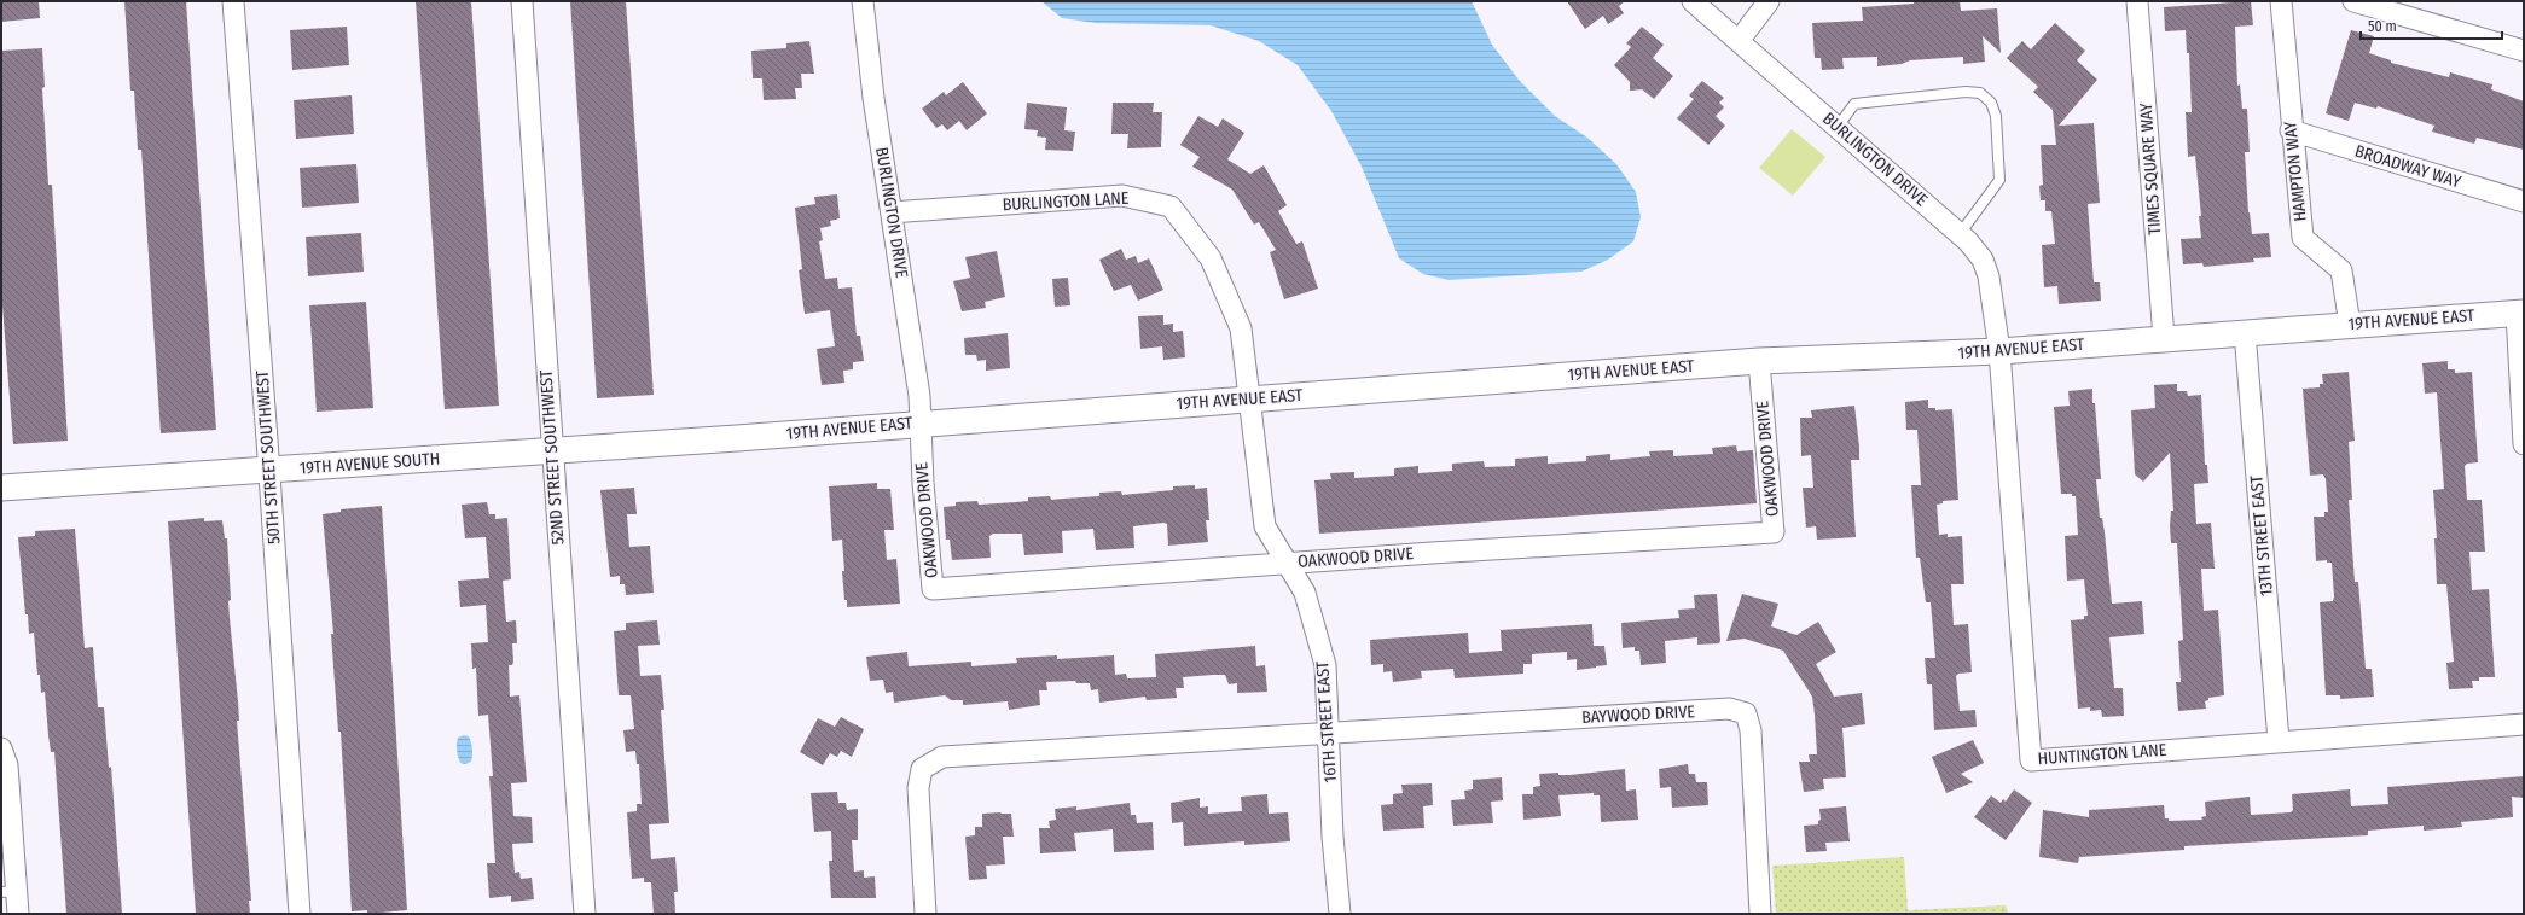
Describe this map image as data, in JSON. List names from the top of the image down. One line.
{"streets":{"street":["BURLINGTON DRIVE","BROADWAY WAY","TIMES SQUARE WAY","HAMPTON WAY","BURLINGTON LANE","19TH AVENUE EAST","50TH STREET SOUTHWEST","52ND STREET SOUTHWEST","OAKWOOD DRIVE","19TH AVENUE SOUTH","13TH STREET EAST","BAYWOOD DRIVE","16TH STREET EAST","HUNTINGTON LANE"]},"crossings":[["BURLINGTON DRIVE","BURLINGTON LANE"],["BURLINGTON DRIVE","19TH AVENUE EAST"],["BURLINGTON DRIVE","OAKWOOD DRIVE"],["BURLINGTON DRIVE","HUNTINGTON LANE"],["BROADWAY WAY","HAMPTON WAY"],["TIMES SQUARE WAY","19TH AVENUE EAST"],["HAMPTON WAY","19TH AVENUE EAST"],["BURLINGTON LANE","19TH AVENUE EAST"],["BURLINGTON LANE","16TH STREET EAST"],["19TH AVENUE EAST","OAKWOOD DRIVE"],["19TH AVENUE EAST","19TH AVENUE SOUTH"],["19TH AVENUE EAST","13TH STREET EAST"],["19TH AVENUE EAST","16TH STREET EAST"],["19TH AVENUE EAST","HUNTINGTON LANE"],["50TH STREET SOUTHWEST","19TH AVENUE SOUTH"],["52ND STREET SOUTHWEST","19TH AVENUE SOUTH"],["OAKWOOD DRIVE","16TH STREET EAST"],["13TH STREET EAST","HUNTINGTON LANE"],["BAYWOOD DRIVE","16TH STREET EAST"]],"scale_bar":"50 m"}
